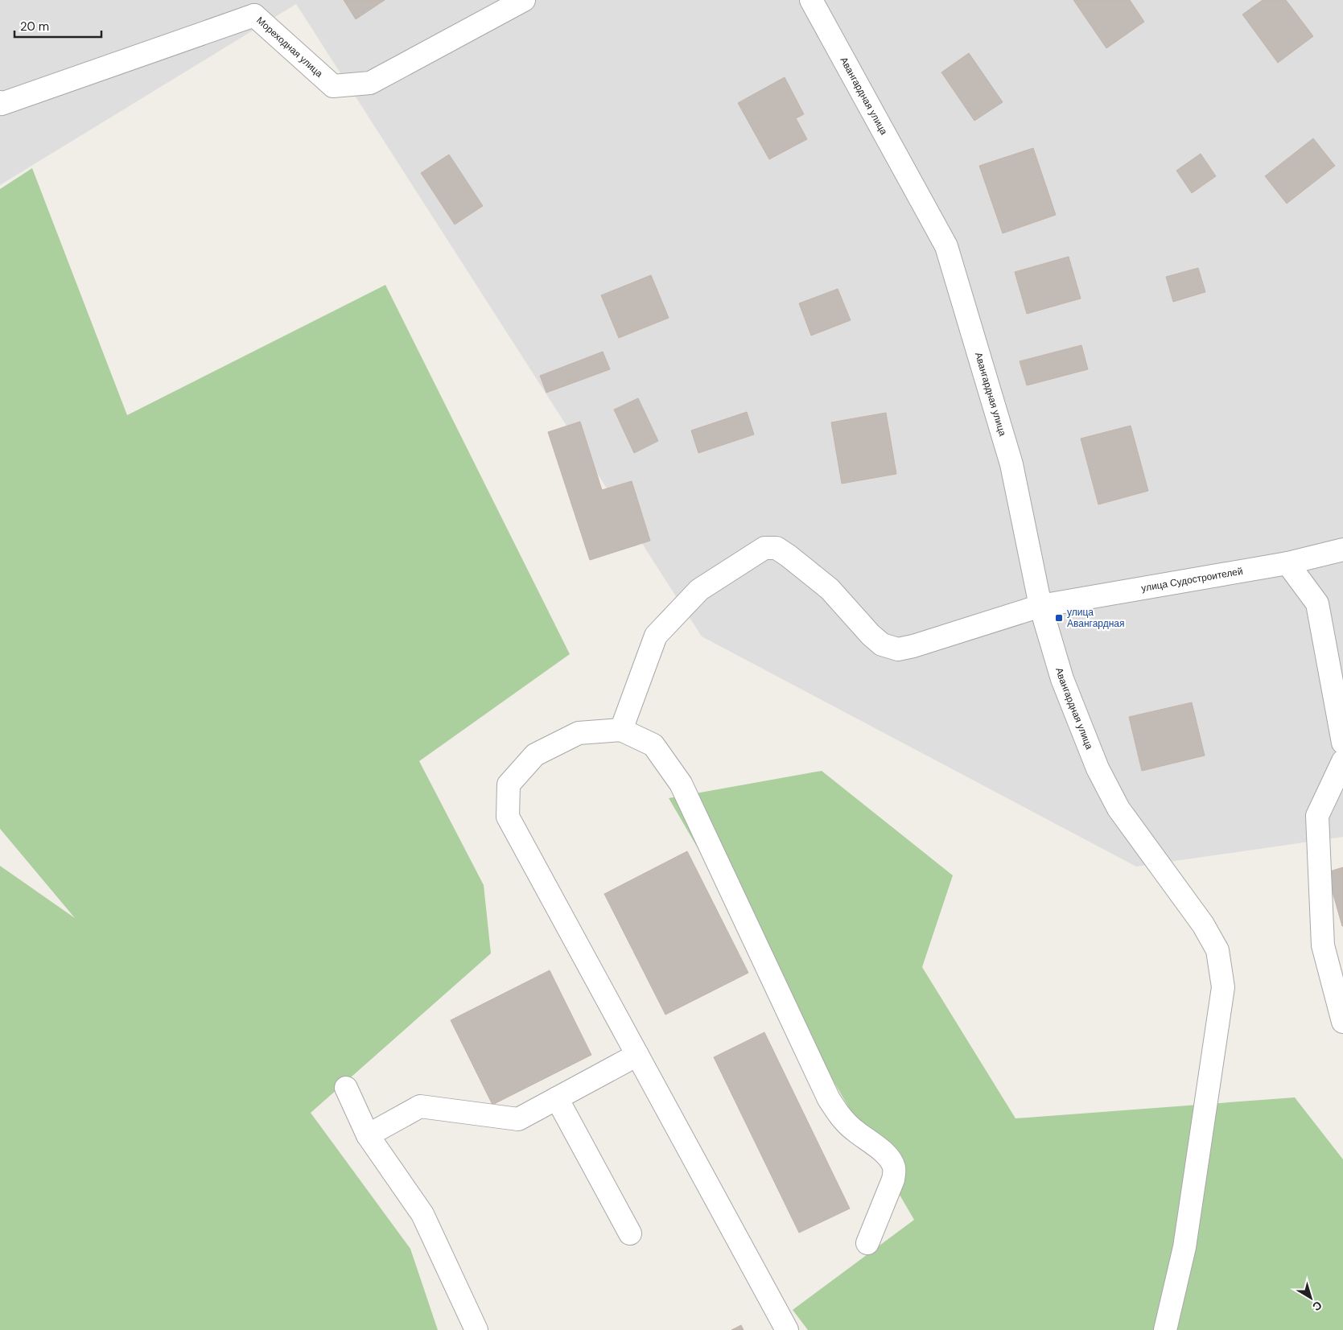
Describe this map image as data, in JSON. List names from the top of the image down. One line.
{"streets":{"street":["Мореходная улица","Авангардная улица","улица Судостроителей"]},"crossings":[["Авангардная улица","улица Судостроителей"]],"places":{"transit":["улица Авангардная"]},"scale_bar":"20 m","north":"bottom right"}
